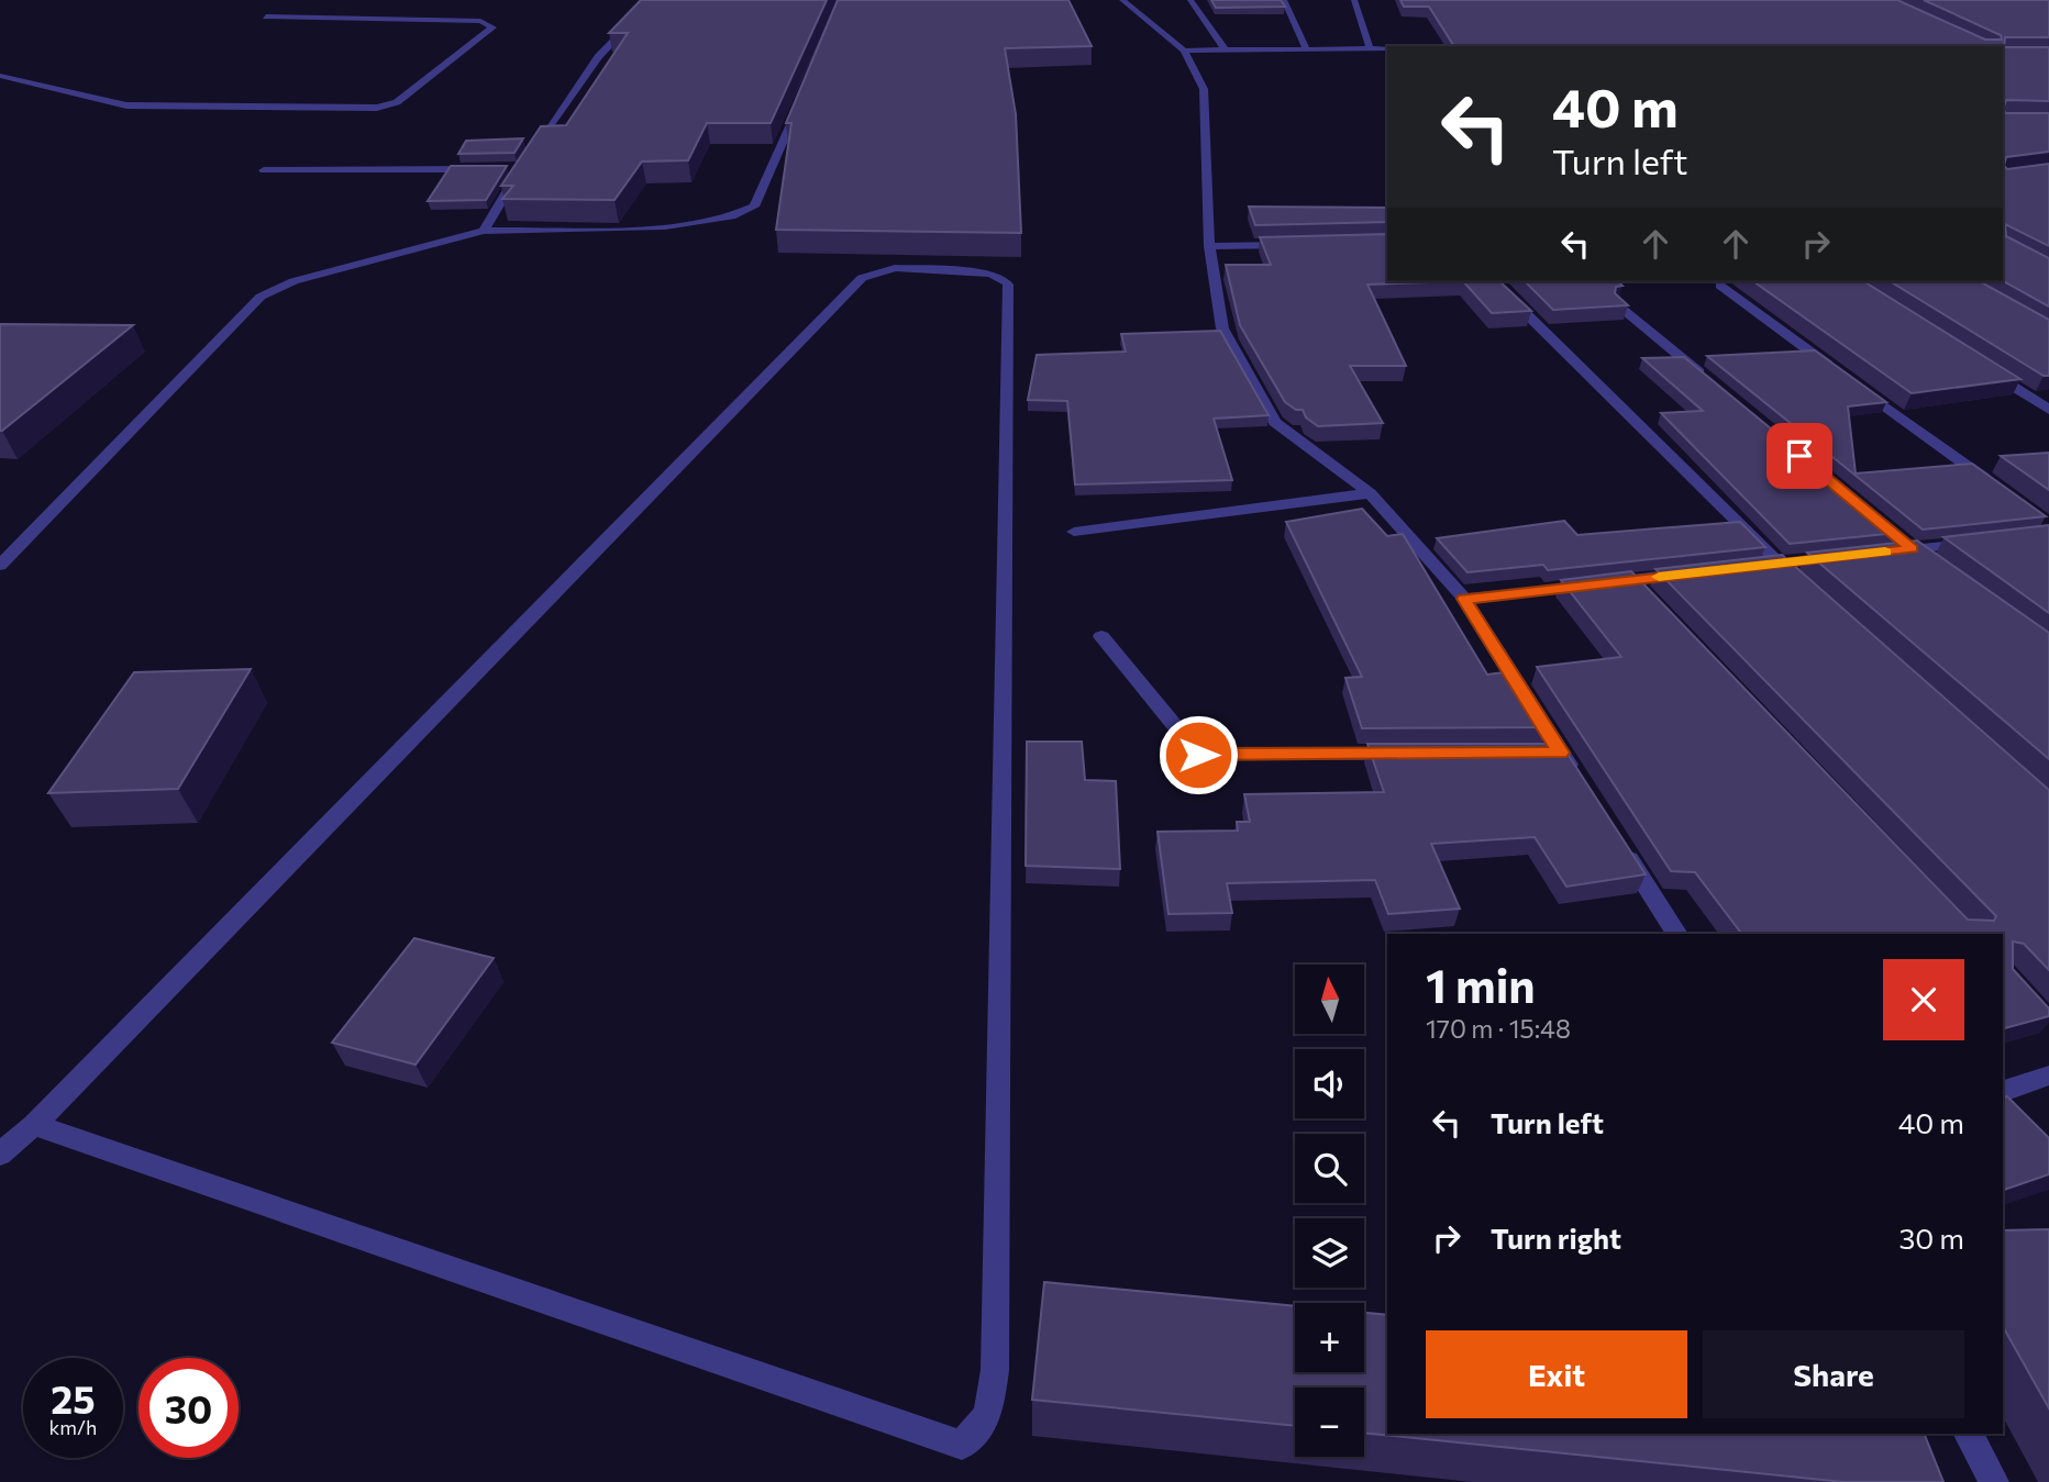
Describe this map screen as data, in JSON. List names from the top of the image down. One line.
{"north":"top","page":{"turn":["40 m","Turn left"],"heading":["1 min","170 m · 15:48"],"map_buttons":["+","−"],"list":[{"name":"Turn left","value":"40 m"},{"name":"Turn right","value":"30 m"}],"buttons":["Exit","Share"],"speed":"25 km/h","limit":"30"}}
